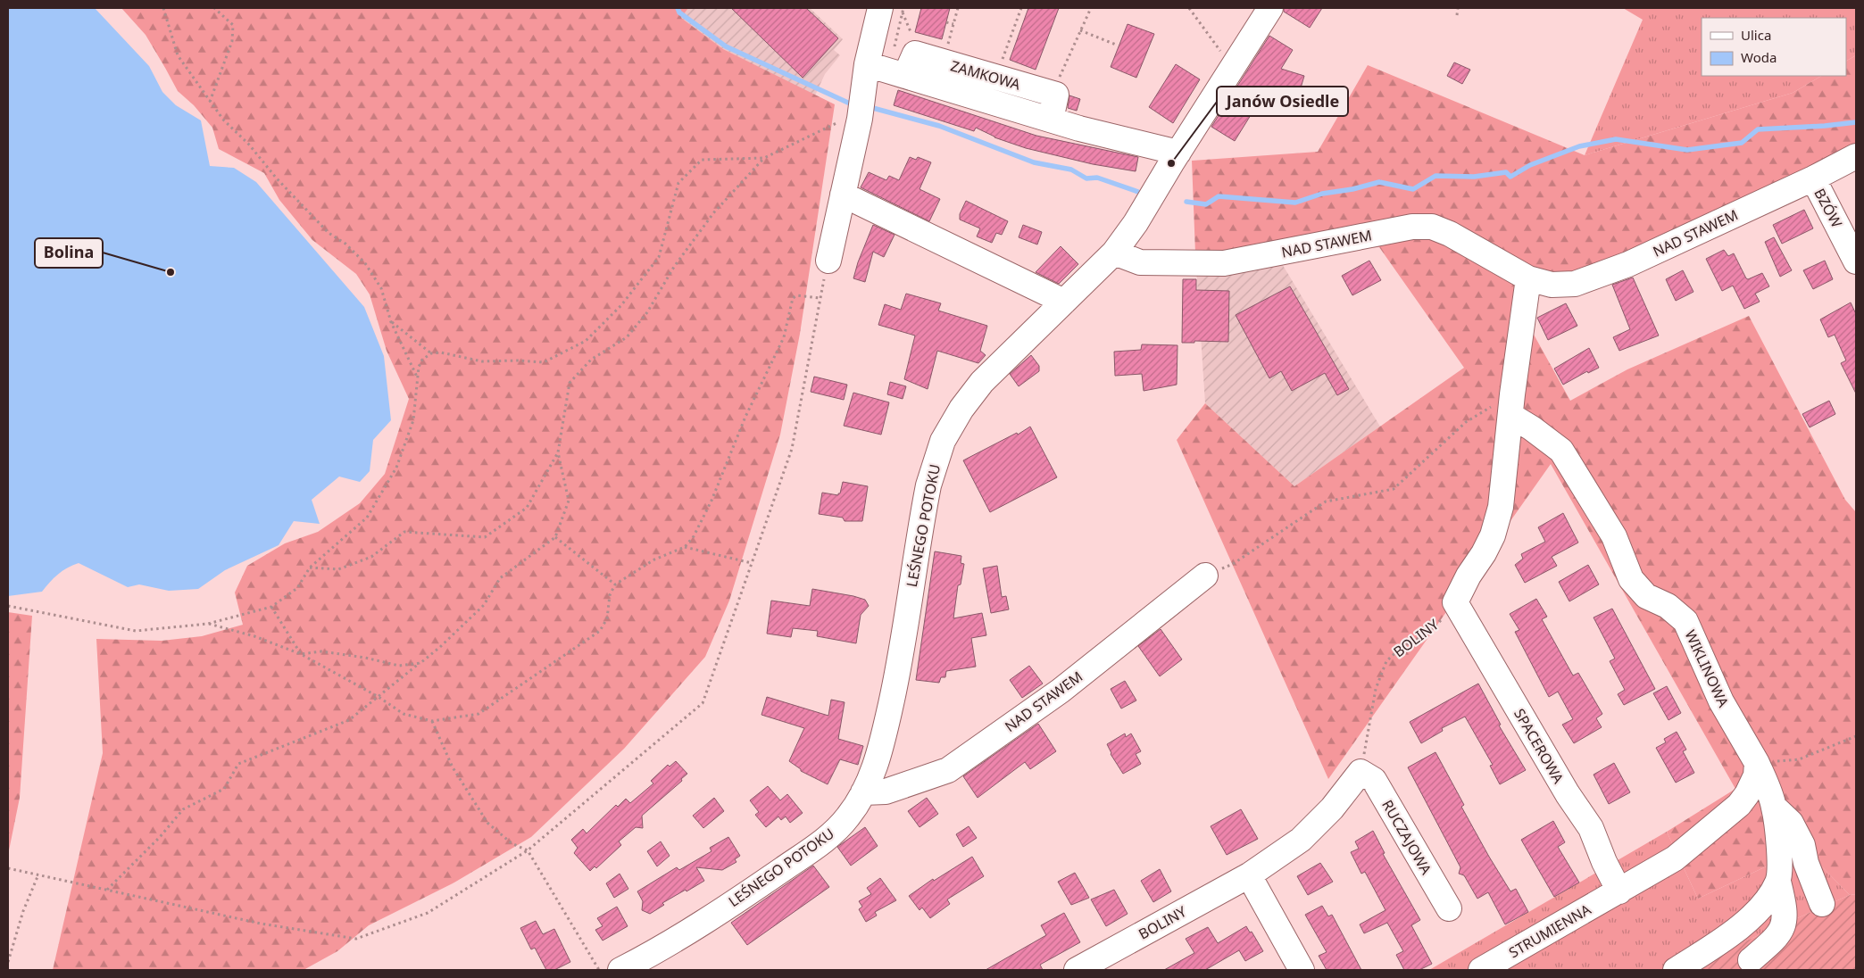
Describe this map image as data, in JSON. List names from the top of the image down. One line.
{"streets":{"street":["ZAMKOWA","BZÓW","NAD STAWEM","LEŚNEGO POTOKU","BOLINY","WIKLINOWA","SPACEROWA","RUCZAJOWA","STRUMIENNA"]},"crossings":[["ZAMKOWA","LEŚNEGO POTOKU"],["BZÓW","NAD STAWEM"],["NAD STAWEM","LEŚNEGO POTOKU"],["BOLINY","SPACEROWA"],["BOLINY","RUCZAJOWA"],["SPACEROWA","STRUMIENNA"]],"places":["Janów Osiedle","Bolina"],"legend":["Ulica","Woda"]}
